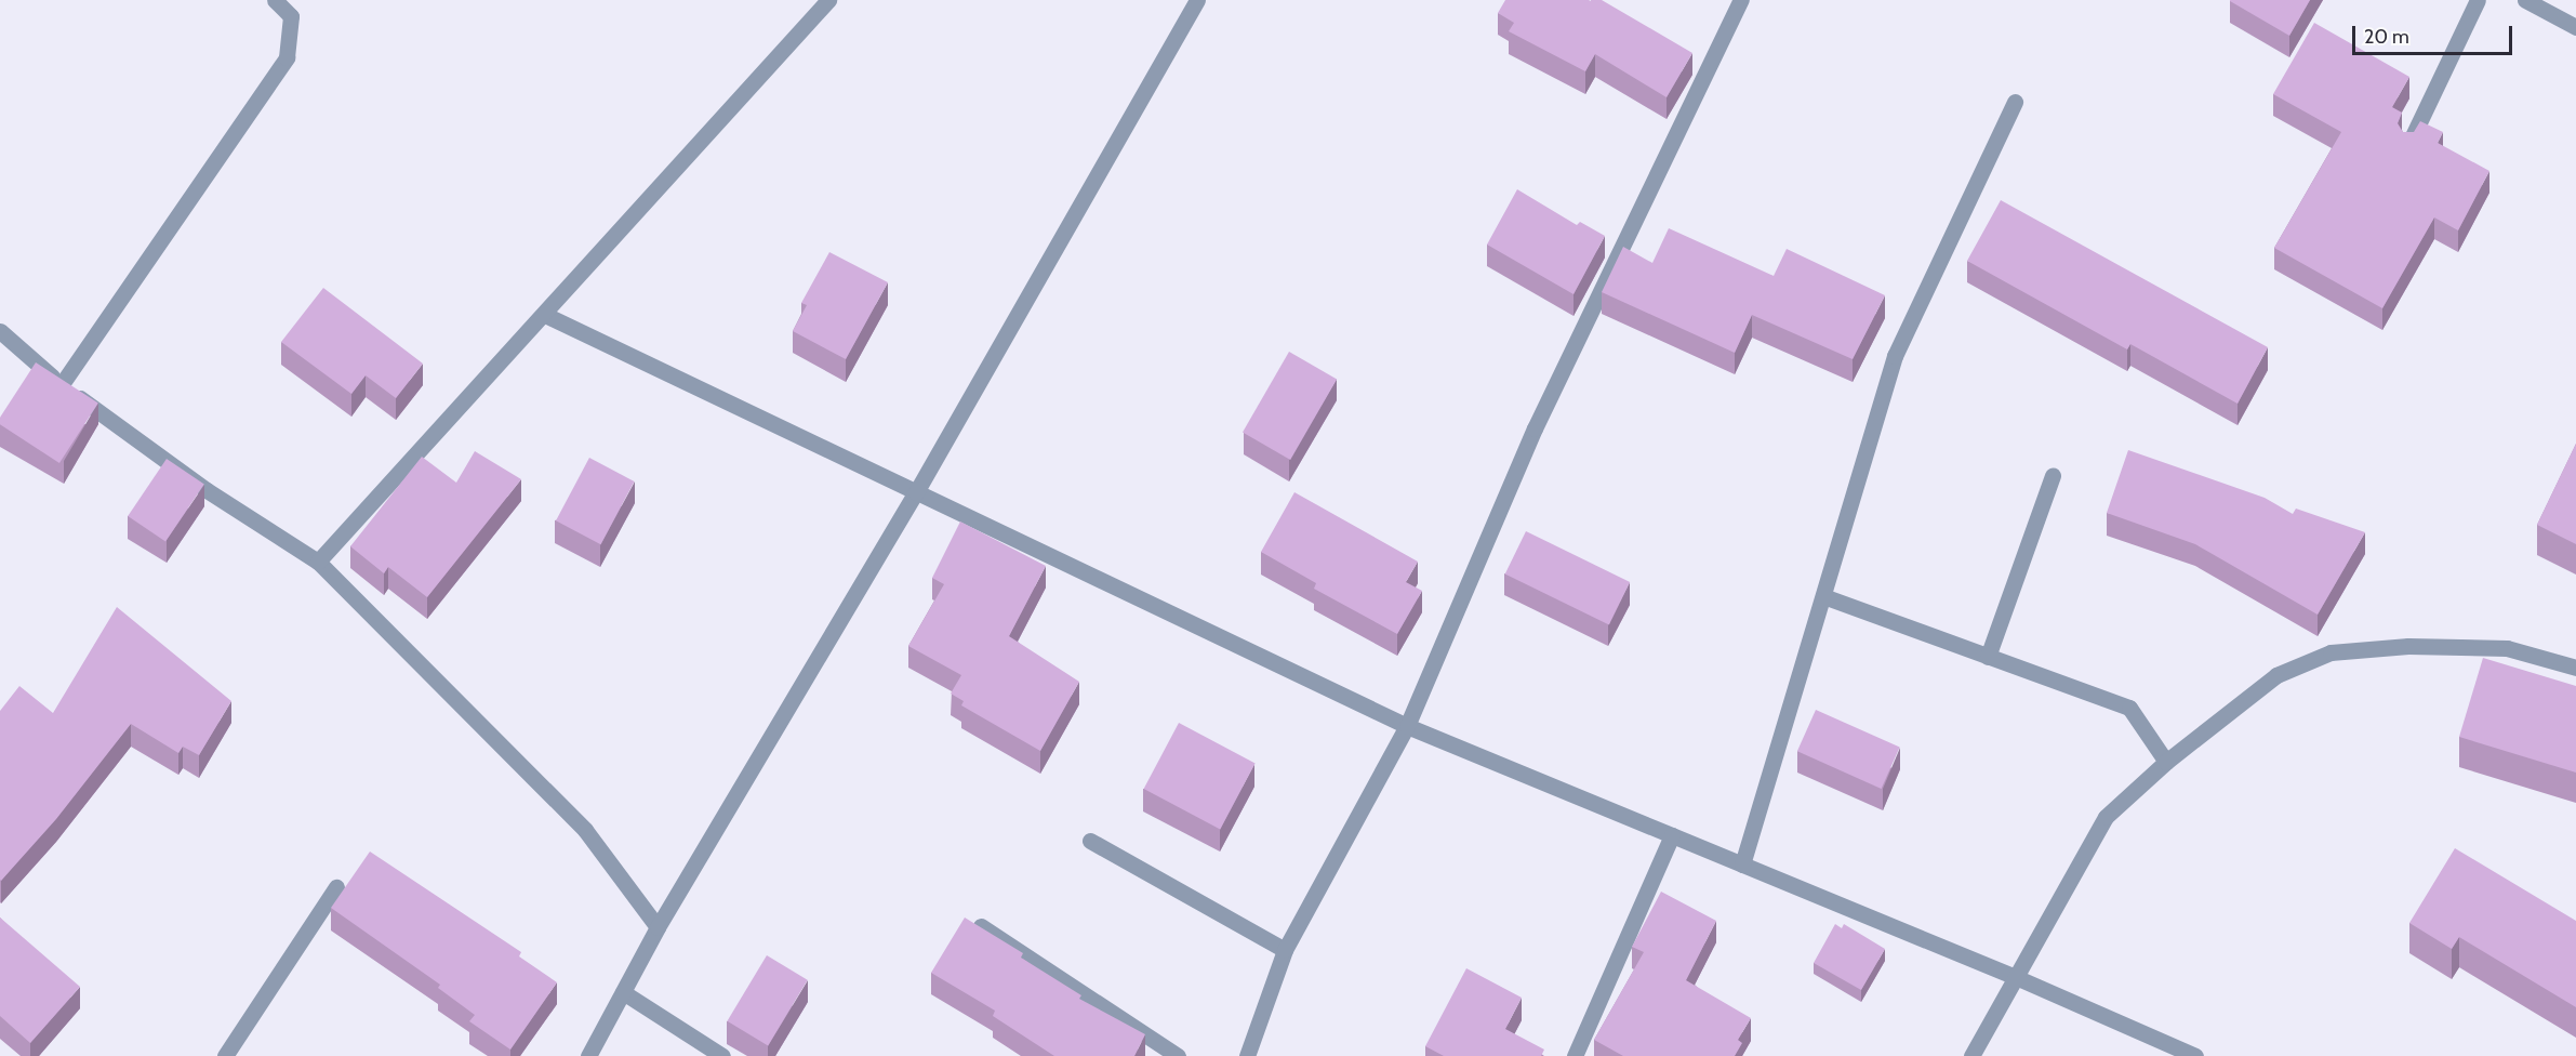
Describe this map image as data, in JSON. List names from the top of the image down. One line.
{"scale_bar":"20 m"}
